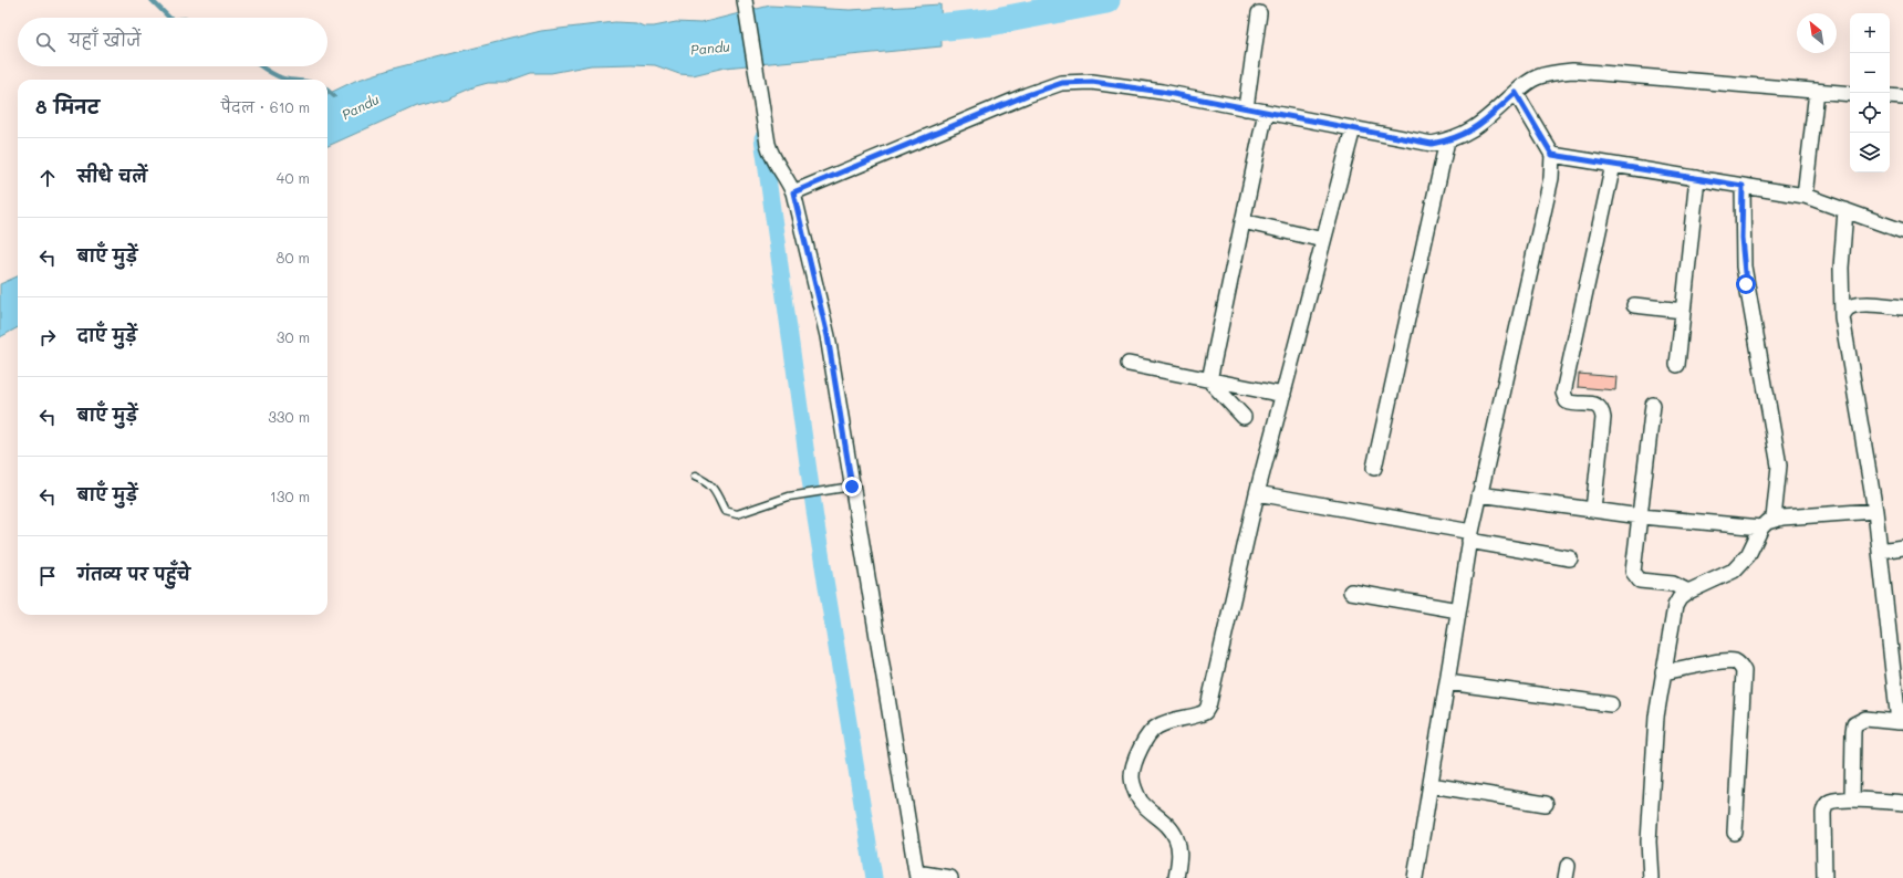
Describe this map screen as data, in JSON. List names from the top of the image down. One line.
{"water":["Pandu"],"north":"top left","page":{"map_buttons":["+","−"],"search":"यहाँ खोजें","heading":["8 मिनट","पैदल · 610 m"],"list":[["सीधे चलें","40 m"],["बाएँ मुड़ें","80 m"],["दाएँ मुड़ें","30 m"],["बाएँ मुड़ें","330 m"],["बाएँ मुड़ें","130 m"],"गंतव्य पर पहुँचे"]}}
